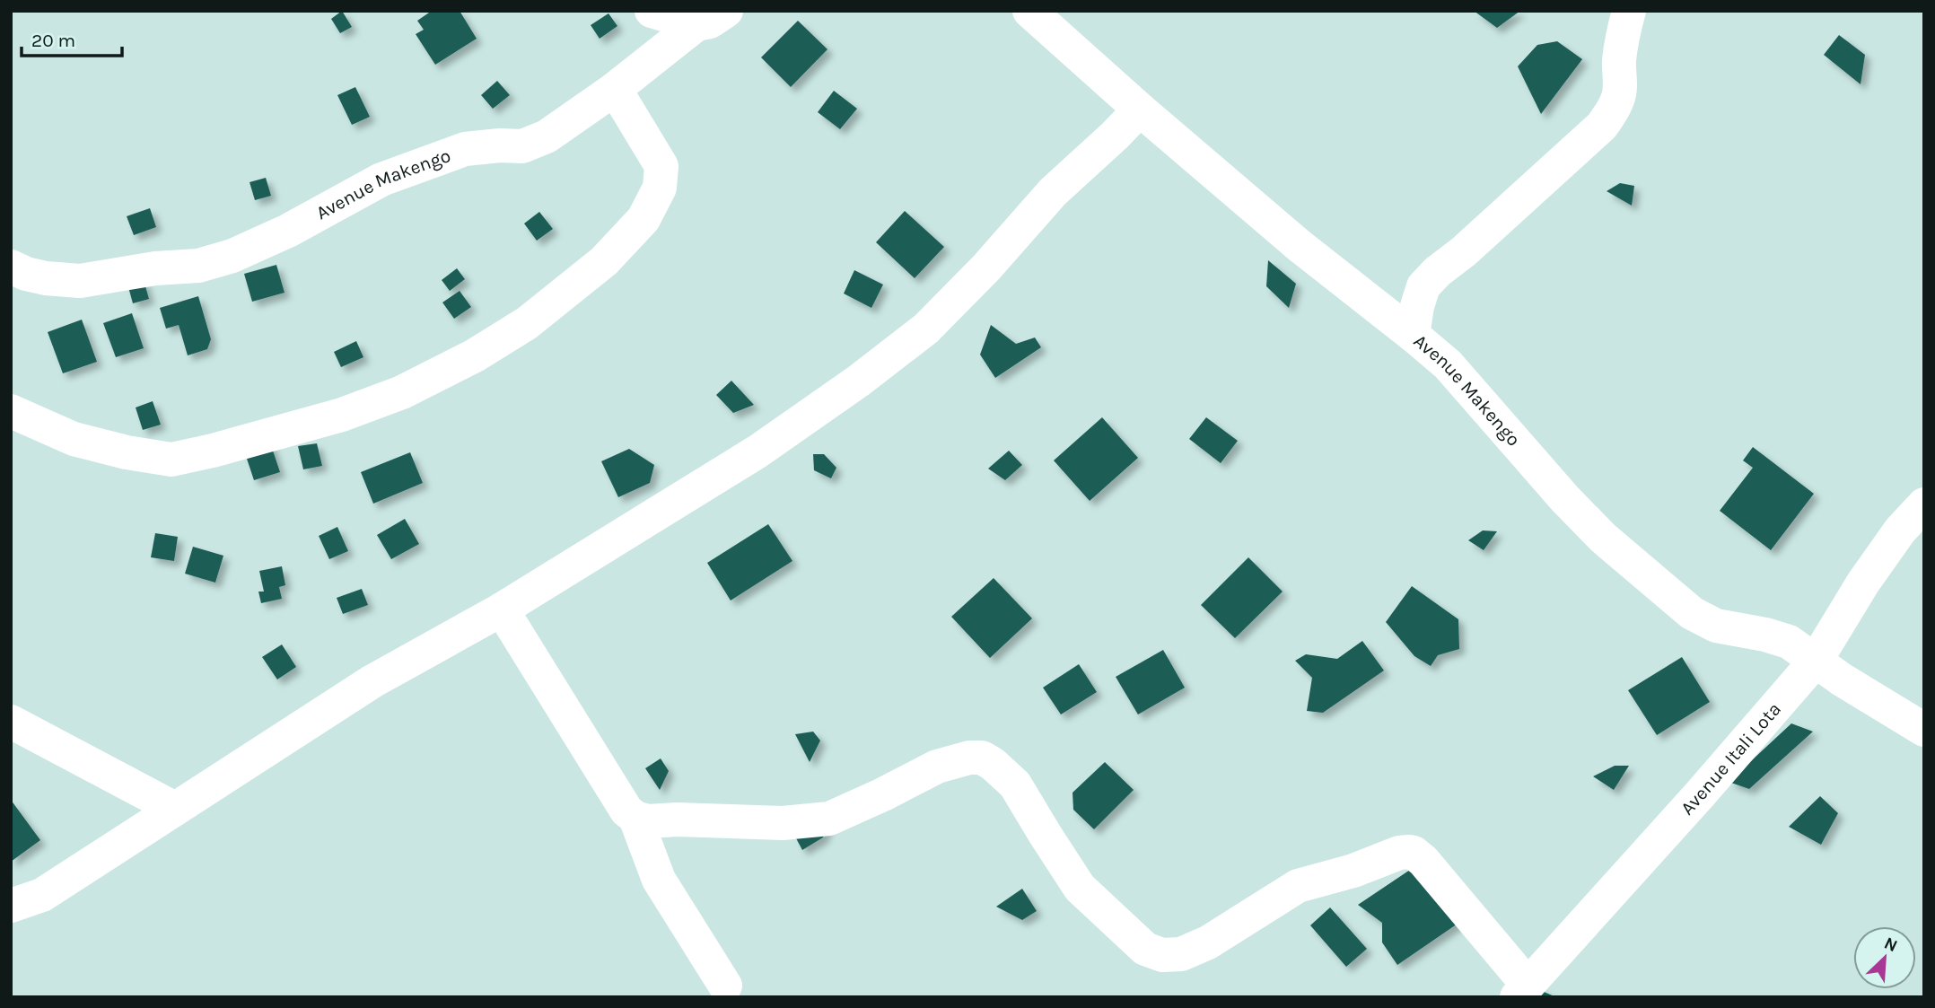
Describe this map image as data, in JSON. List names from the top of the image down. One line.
{"streets":{"street":["Avenue Makengo","Avenue Itali Lota"]},"crossings":[["Avenue Makengo","Avenue Itali Lota"]],"scale_bar":"20 m","north":"top right"}
